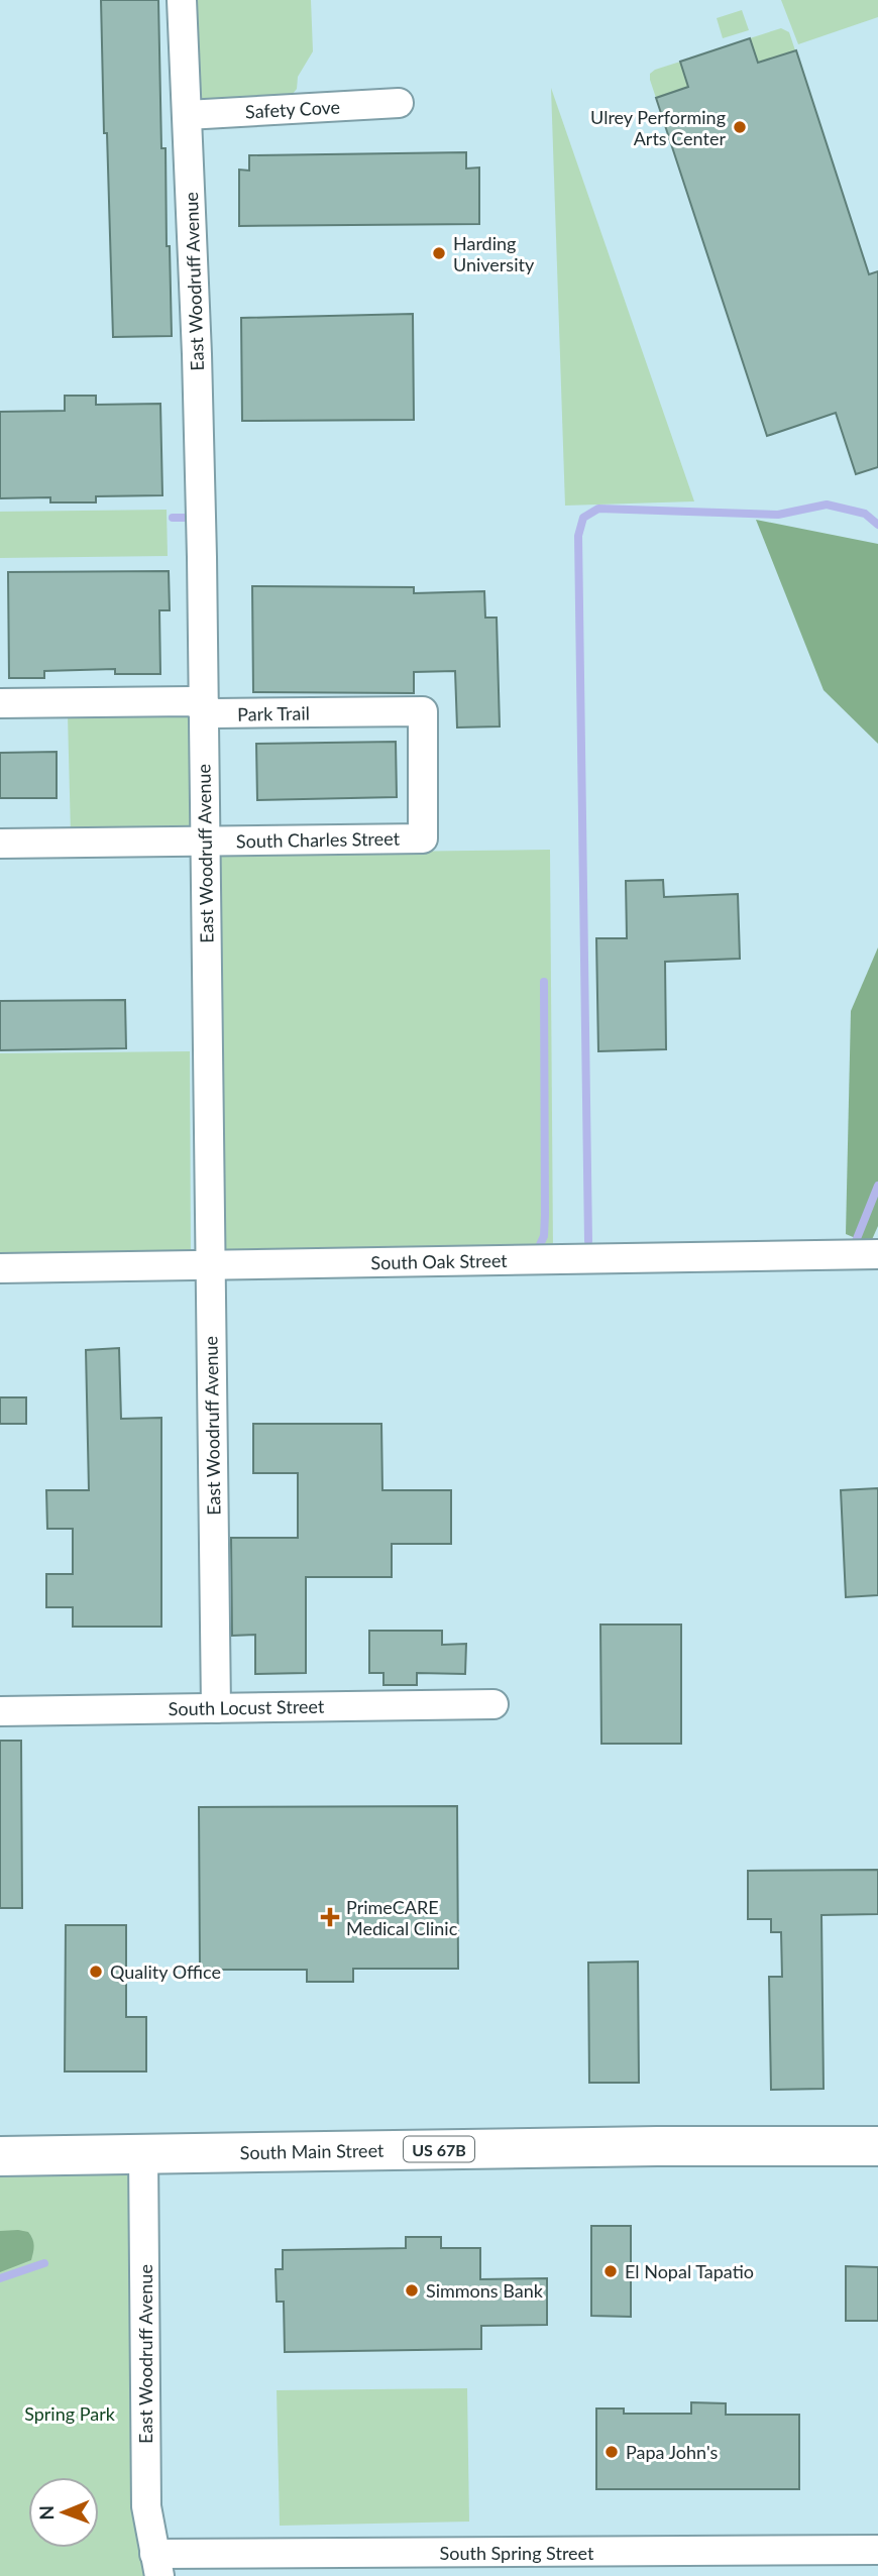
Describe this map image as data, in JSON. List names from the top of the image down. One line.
{"streets":{"main road":["US 67B","South Main Street"],"street":["Safety Cove","East Woodruff Avenue","Park Trail","South Charles Street","South Oak Street","South Locust Street","South Spring Street"]},"crossings":[["Safety Cove","East Woodruff Avenue"],["East Woodruff Avenue","Park Trail"],["East Woodruff Avenue","South Charles Street"],["East Woodruff Avenue","South Oak Street"],["East Woodruff Avenue","South Locust Street"],["East Woodruff Avenue","South Main Street"],["East Woodruff Avenue","South Spring Street"],["Park Trail","South Charles Street"]],"parks":["Spring Park"],"places":{"other":["Ulrey Performing Arts Center","Harding University","Quality Office","El Nopal Tapatio","Simmons Bank","Papa John's"],"health":["PrimeCARE Medical Clinic"]},"north":"left"}
